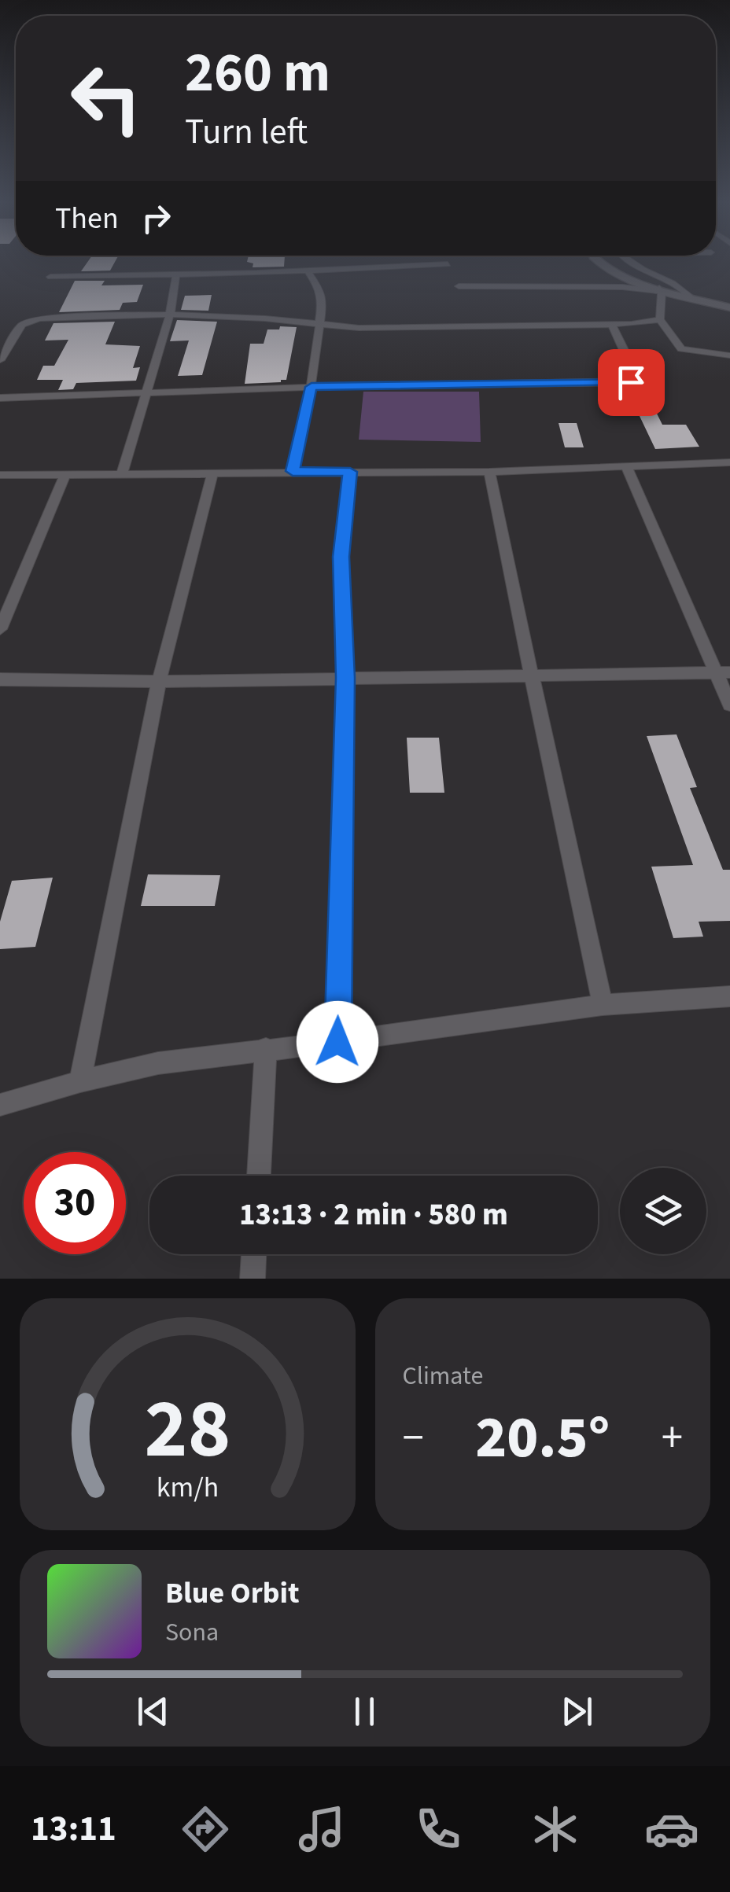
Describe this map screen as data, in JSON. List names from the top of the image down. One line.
{"page":{"turn":["260 m","Turn left"],"then":"Then","limit":"30","trip":"13:13 · 2 min · 580 m","tile":"Climate","heat":["−","20.5°","+"],"song":["Blue Orbit","Sona"],"tabs":"13:11","gauge":["28","km/h"]}}
